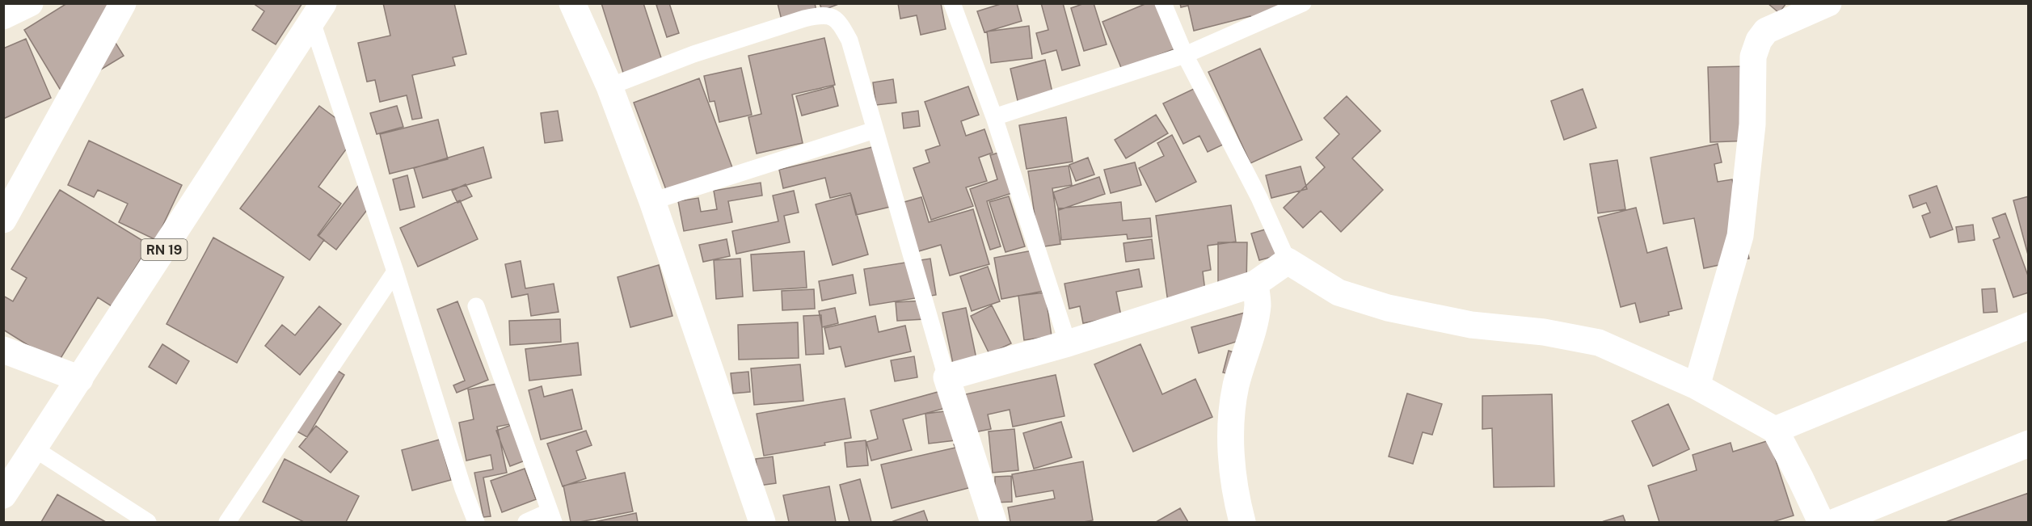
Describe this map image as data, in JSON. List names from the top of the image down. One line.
{"streets":{"street":["RN 19"]}}
